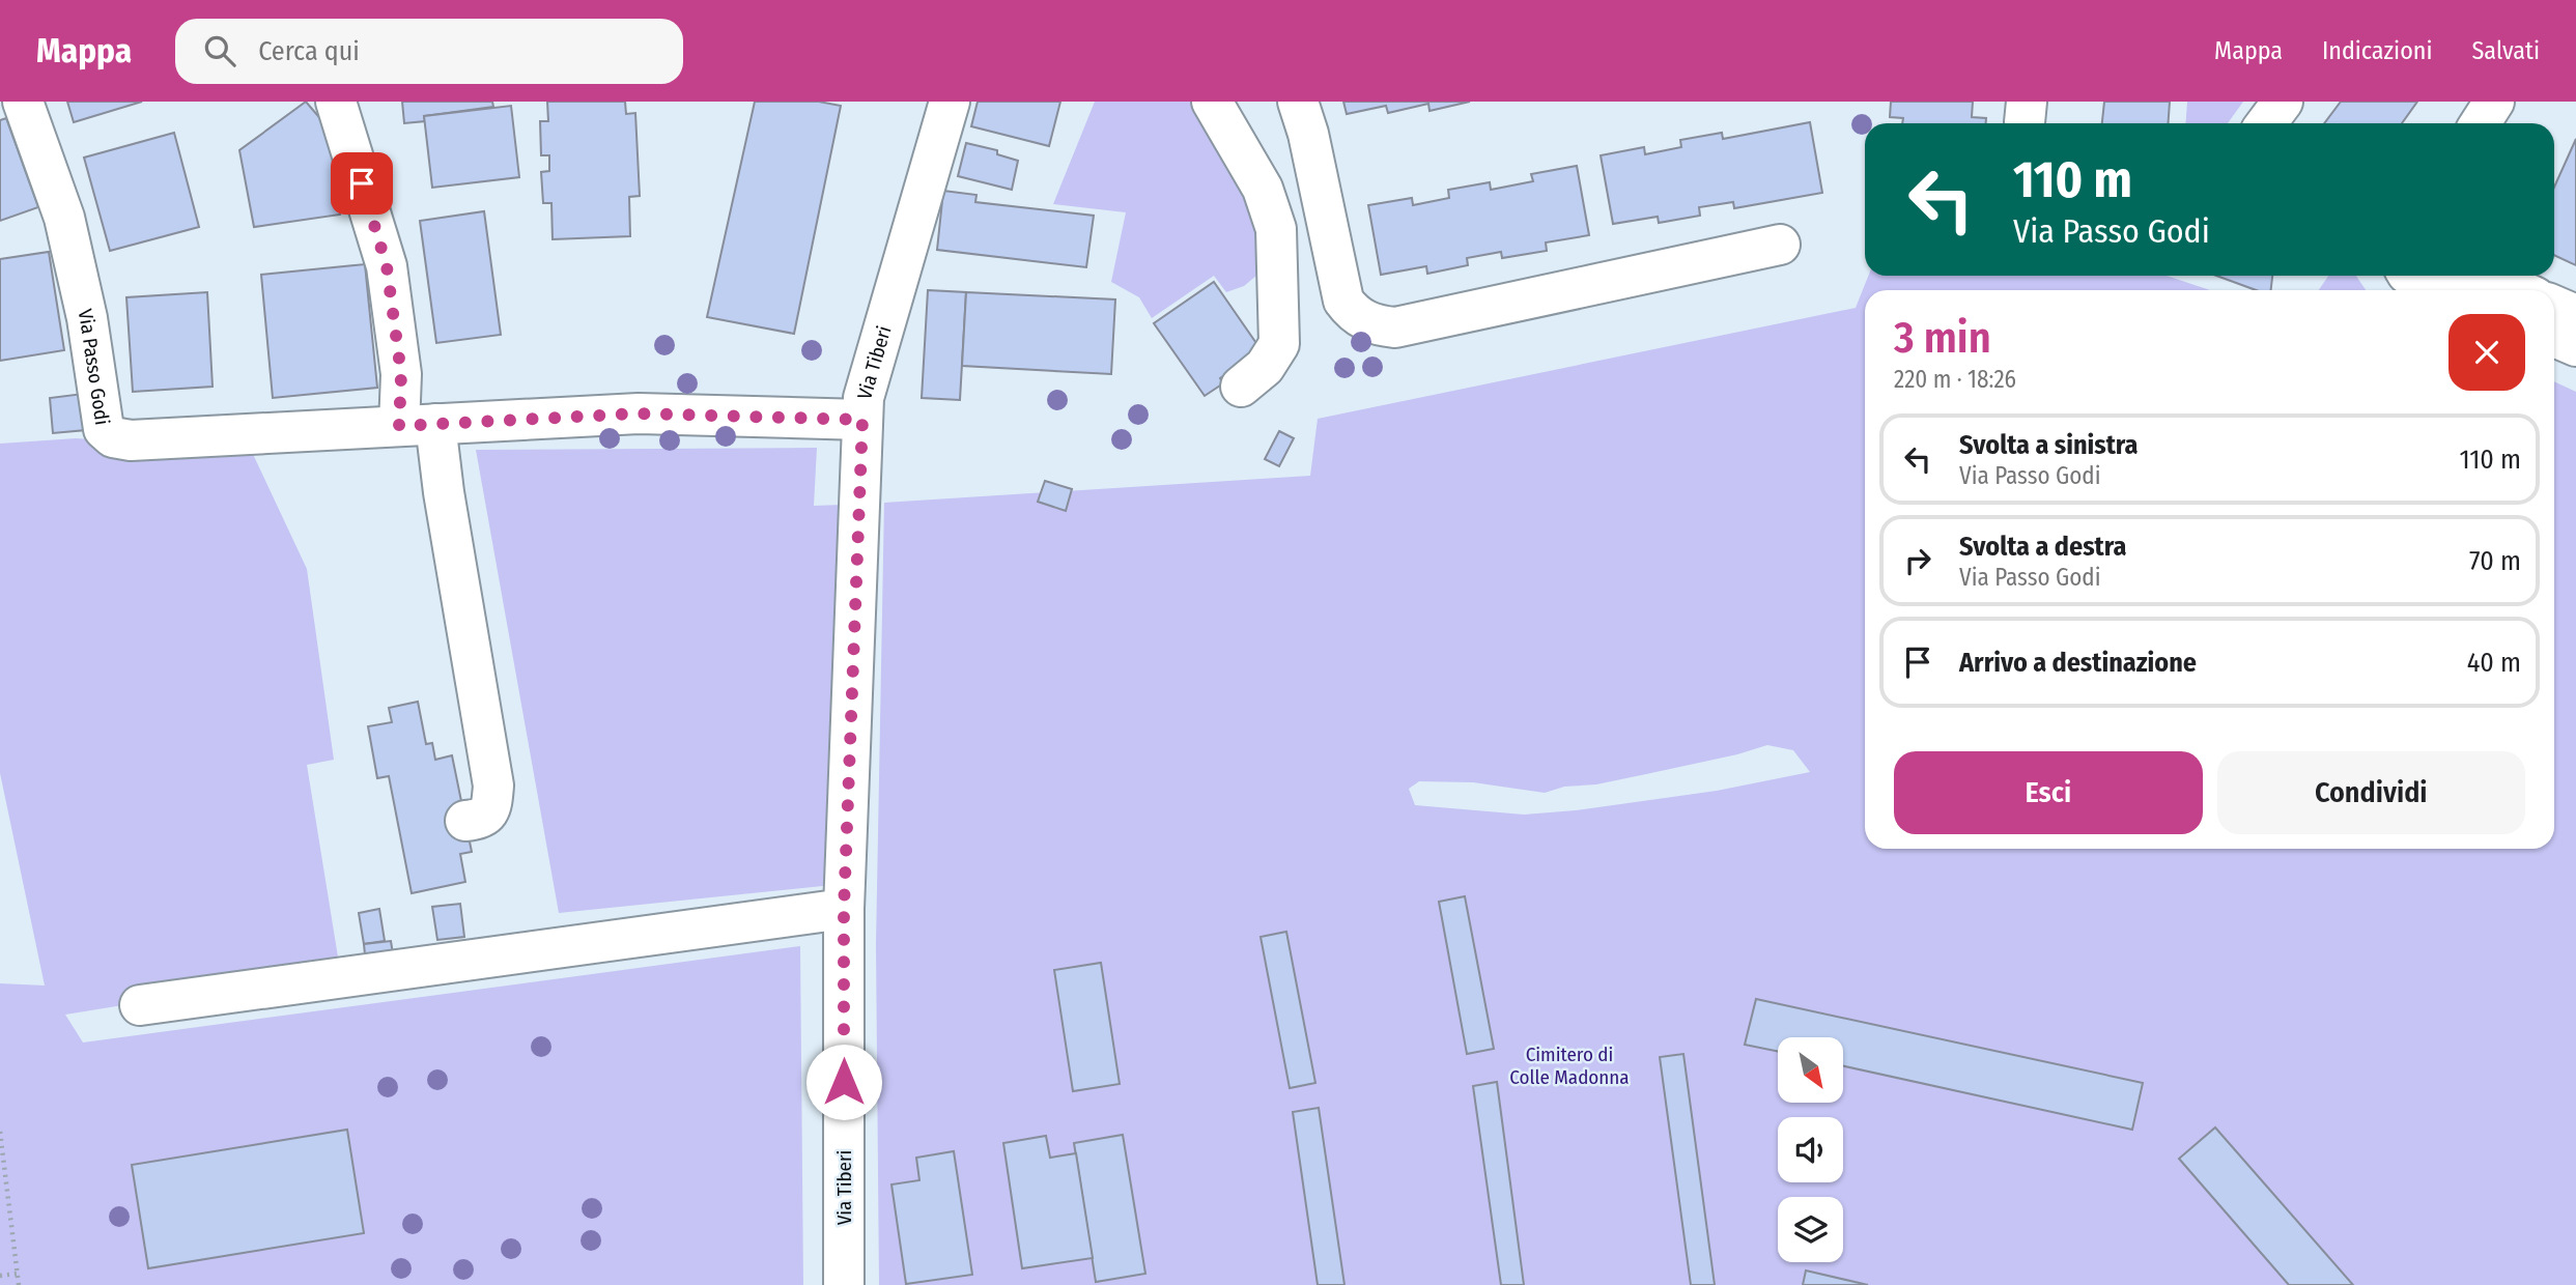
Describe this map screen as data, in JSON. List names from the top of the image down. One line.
{"streets":{"street":["Via Tiberi","Via Passo Godi"]},"crossings":[["Via Tiberi","Via Passo Godi"]],"parks":["Cimitero di Colle Madonna"],"north":"bottom right","page":{"header":"Mappa","search":"Cerca qui","nav":["Mappa","Indicazioni","Salvati"],"turn":["110 m","Via Passo Godi"],"heading":["3 min","220 m · 18:26"],"list":[{"name":"Svolta a sinistra","note":"Via Passo Godi","value":"110 m"},{"name":"Svolta a destra","note":"Via Passo Godi","value":"70 m"},{"name":"Arrivo a destinazione","value":"40 m"}],"buttons":["Esci","Condividi"]}}
